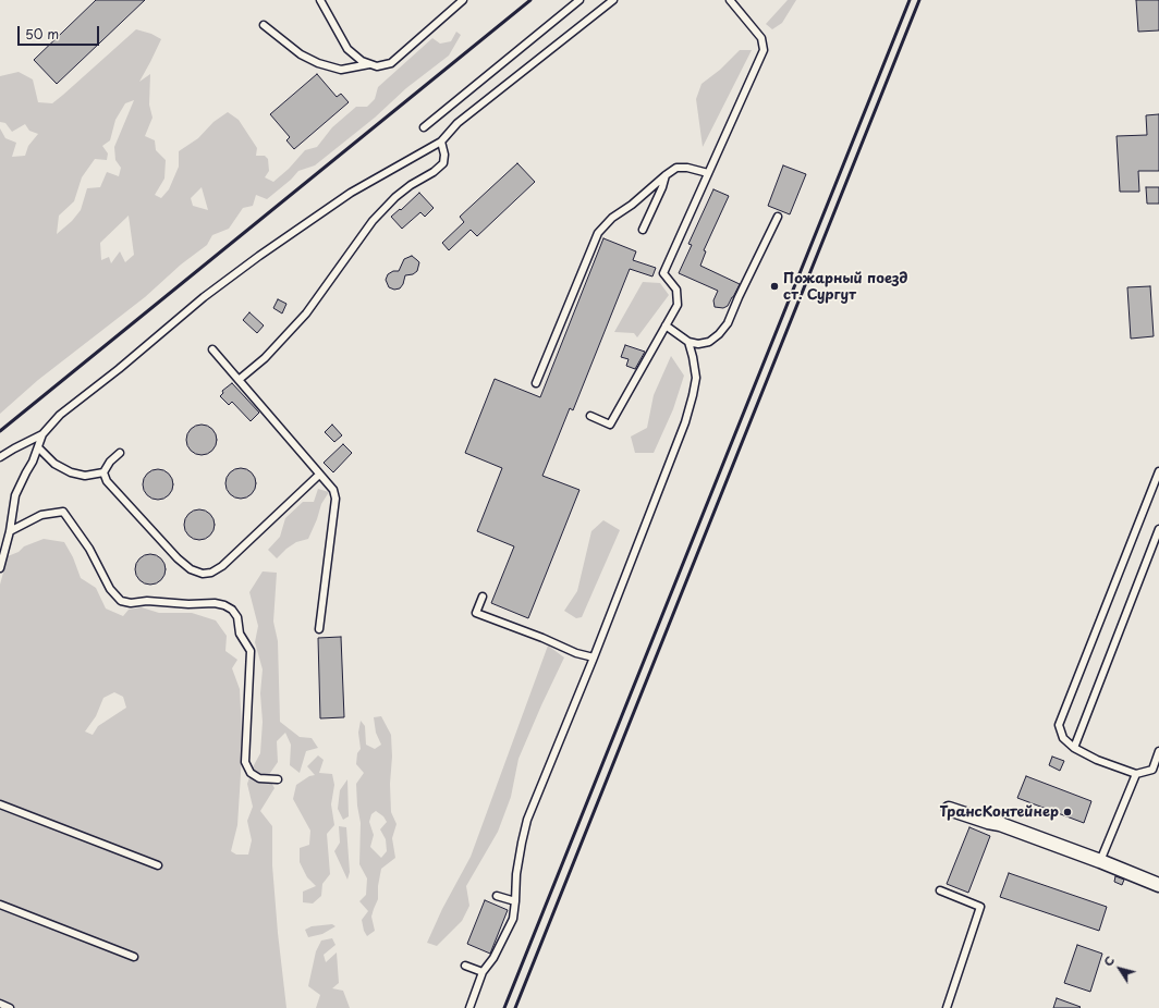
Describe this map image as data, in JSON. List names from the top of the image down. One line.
{"places":["Пожарный поезд ст. Сургут","ТрансКонтейнер"],"scale_bar":"50 m","north":"top left"}
